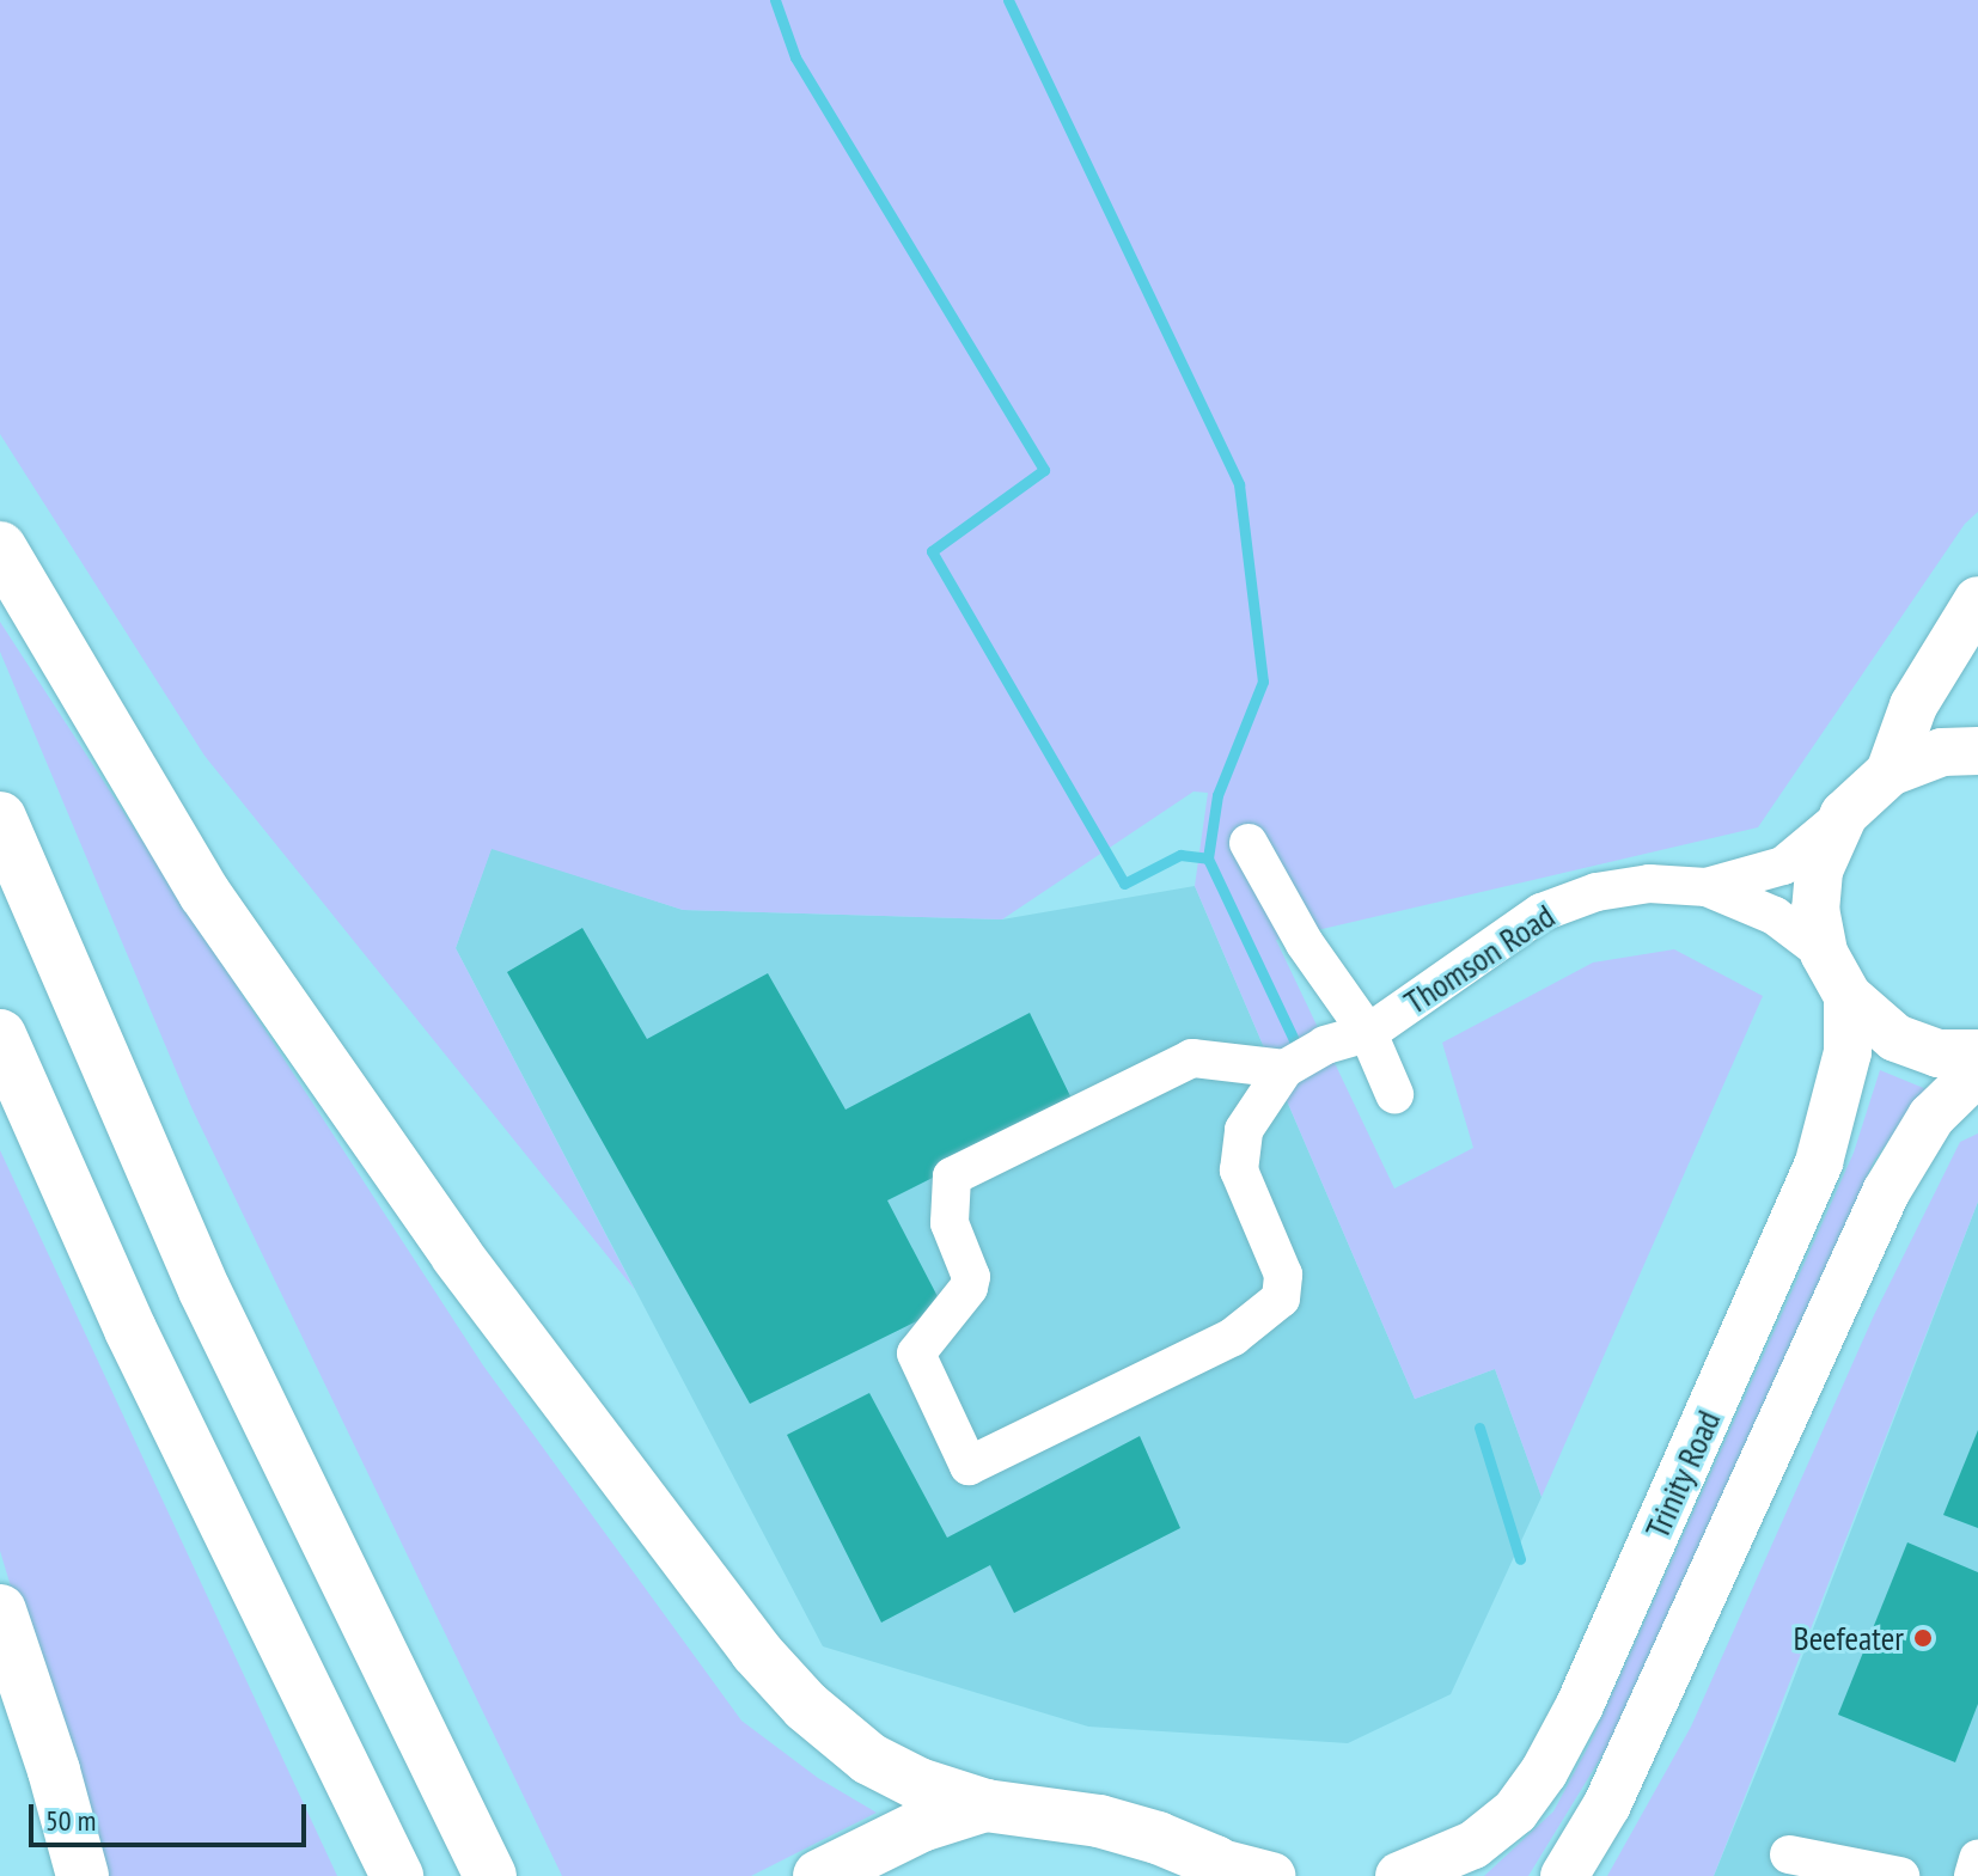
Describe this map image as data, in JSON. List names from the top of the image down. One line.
{"streets":{"main road":["Trinity Road"],"street":["Thomson Road"]},"crossings":[["Thomson Road","Trinity Road"]],"places":["Beefeater"],"scale_bar":"50 m"}
